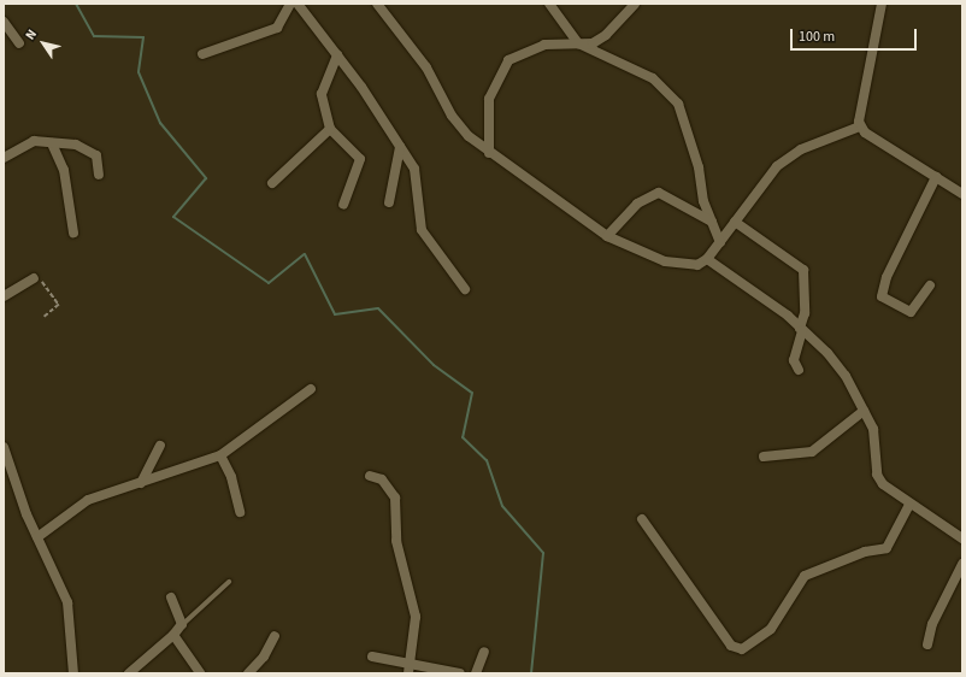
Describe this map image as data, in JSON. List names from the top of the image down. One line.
{"scale_bar":"100 m","north":"top left"}
